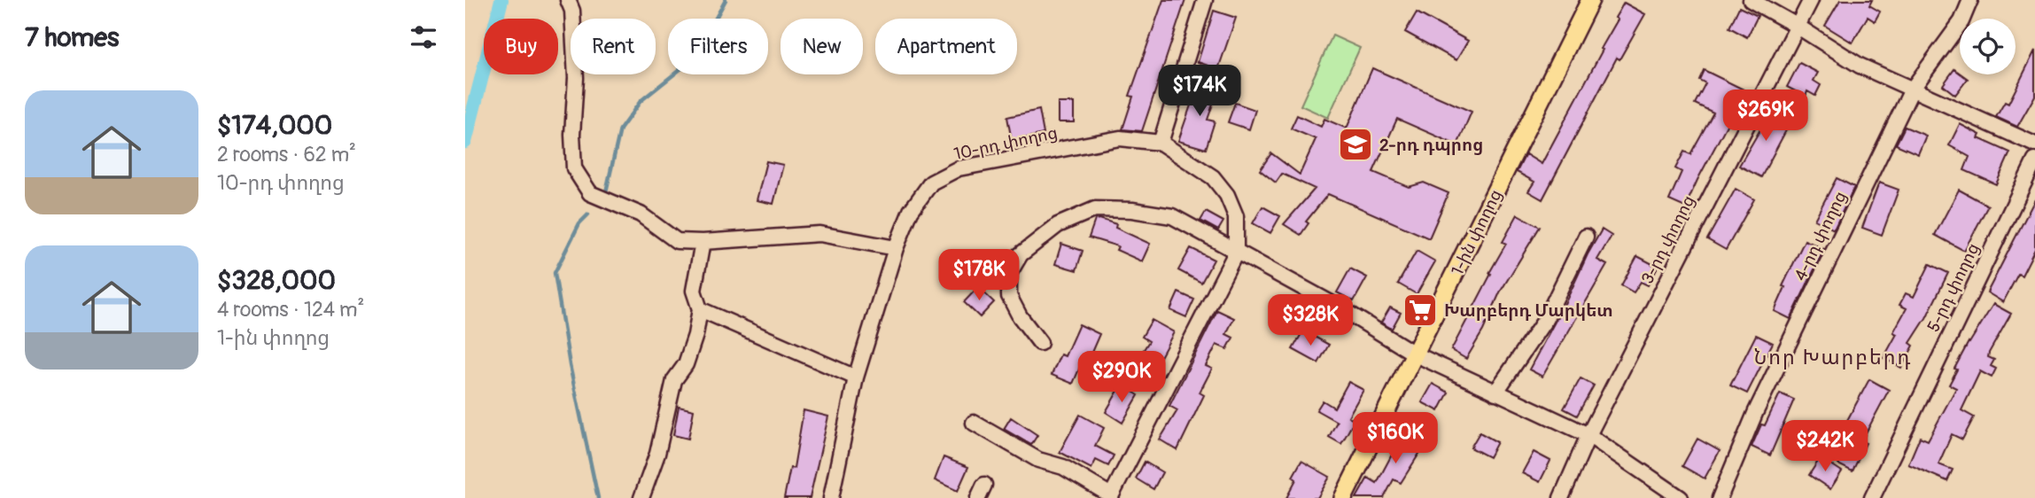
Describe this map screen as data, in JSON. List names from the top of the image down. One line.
{"streets":{"main road":["1-ին փողոց"],"street":["10-րդ փողոց","4-րդ փողոց","3-րդ փողոց","5-րդ փողոց"]},"districts":["Նոր Խարբերդ"],"places":{"school or university":["2-րդ դպրոց"],"supermarket":["Խարբերդ Մարկետ"]},"page":{"heading":"7 homes","chip":["Buy","Rent","Filters","New","Apartment"],"price":["$174K","$269K","$178K","$328K","$290K","$160K","$242K"],"list":[{"name":"$174,000","note":"2 rooms · 62 m² · 10-րդ փողոց"},{"name":"$328,000","note":"4 rooms · 124 m² · 1-ին փողոց"}]}}
